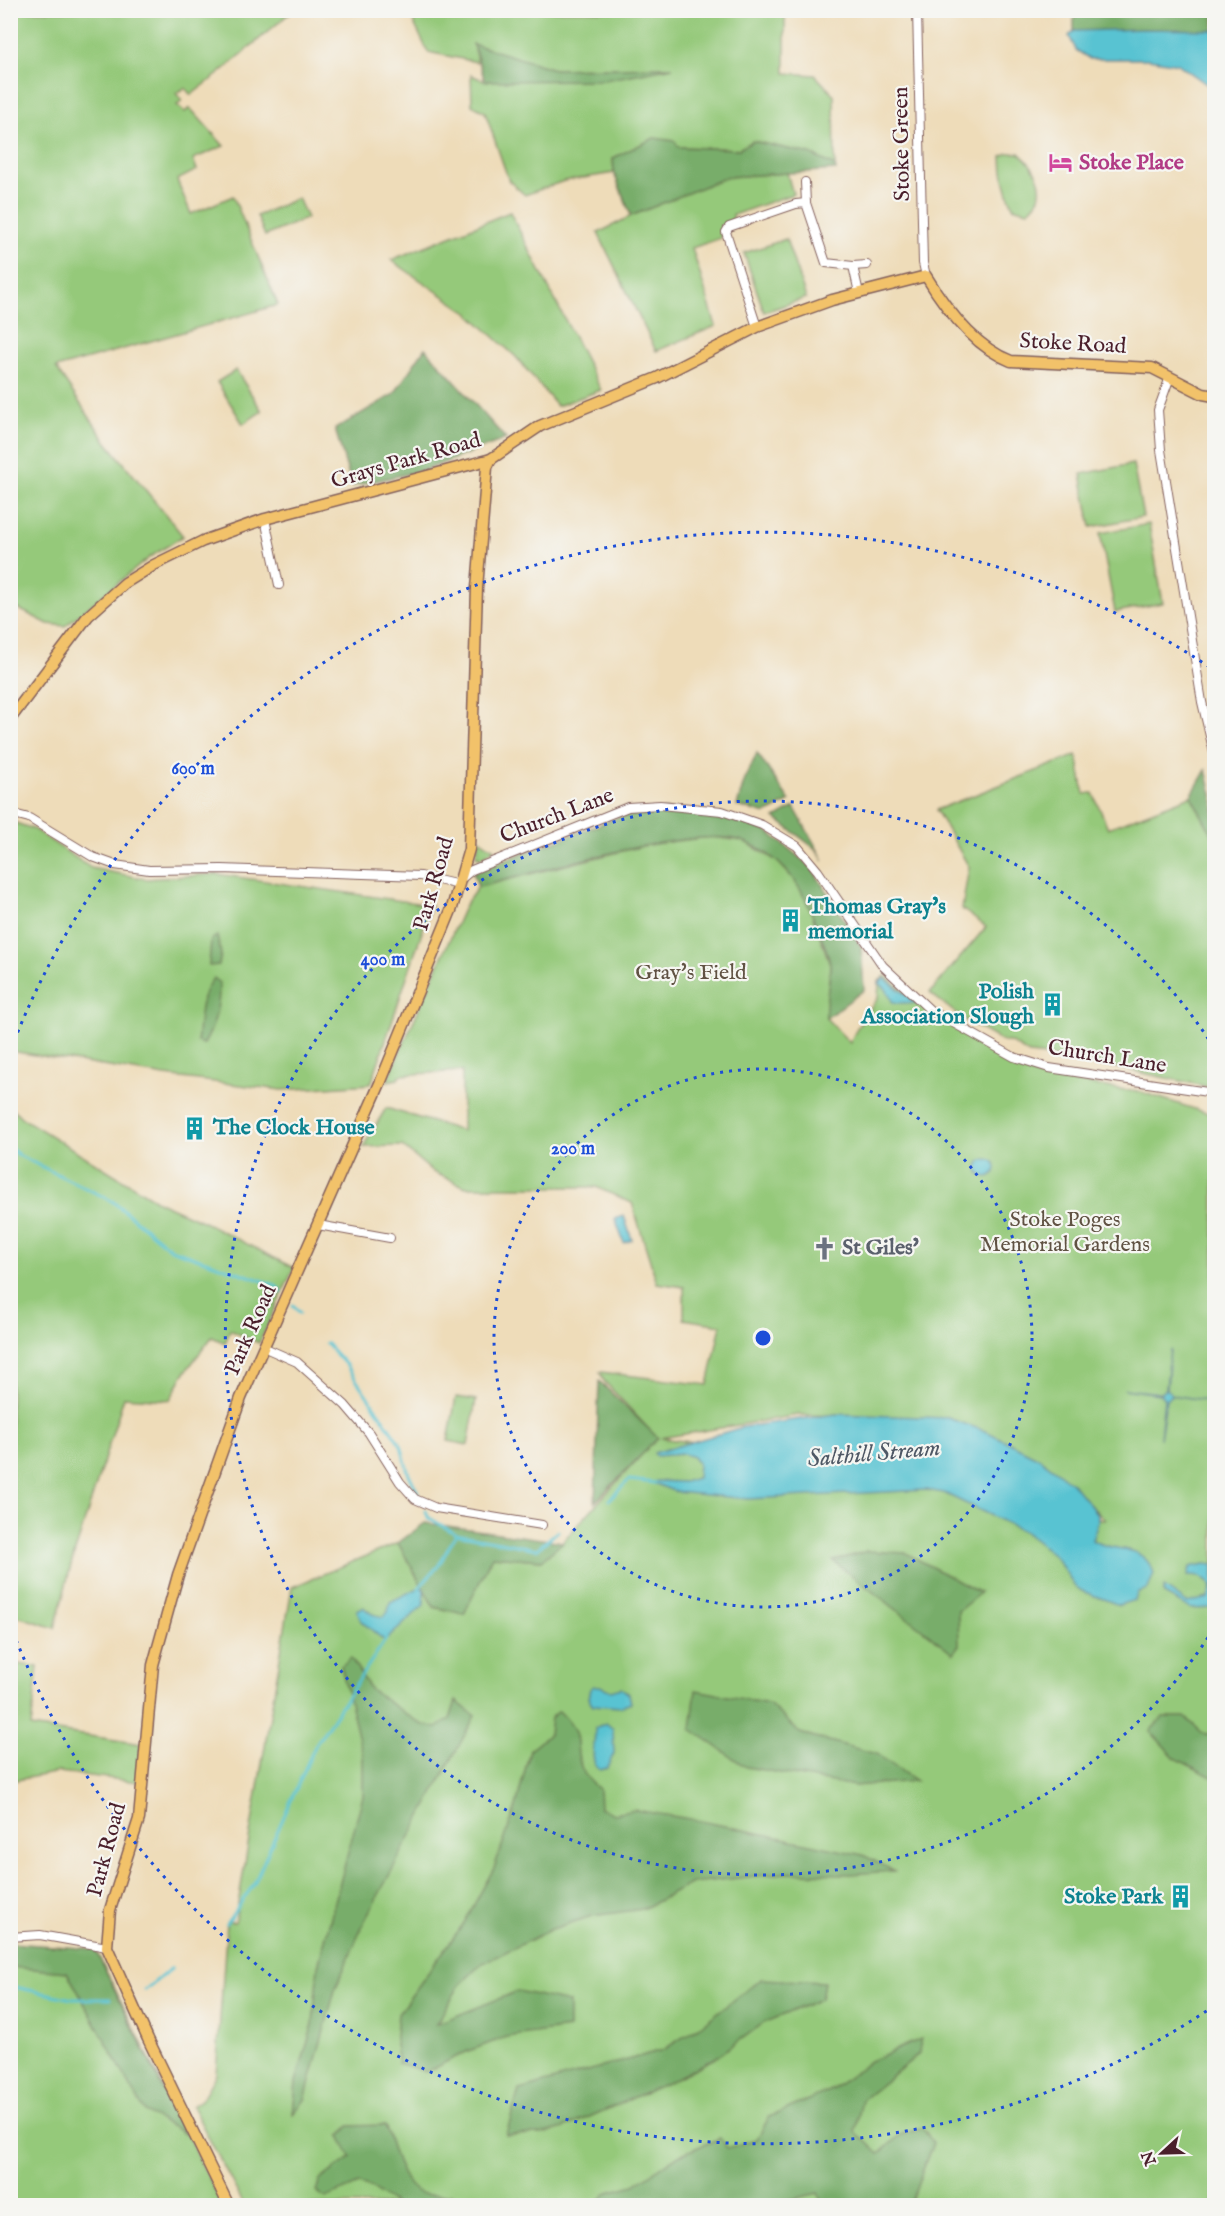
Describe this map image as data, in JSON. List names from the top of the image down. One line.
{"streets":{"main road":["Stoke Road","Grays Park Road","Park Road"],"street":["Stoke Green","Church Lane"]},"crossings":[["Stoke Green","Stoke Road"],["Stoke Green","Grays Park Road"],["Stoke Road","Grays Park Road"],["Grays Park Road","Park Road"],["Church Lane","Park Road"]],"water":["Salthill Stream"],"parks":["Gray's Field","Stoke Poges Memorial Gardens"],"places":{"hotel":["Stoke Place"],"building":["Thomas Gray's memorial","Polish Association Slough","The Clock House","Stoke Park"],"church":["St Giles'"]},"north":"left","rings":["600 m","400 m","200 m"]}
